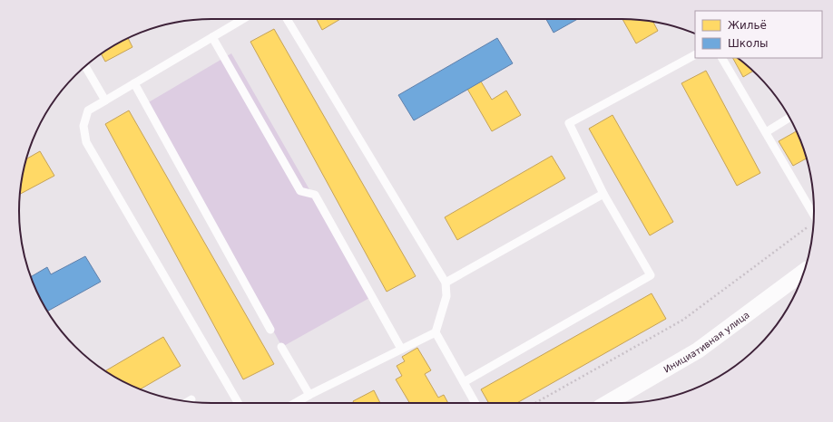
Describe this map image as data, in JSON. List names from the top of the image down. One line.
{"streets":{"street":["Инициативная улица"]},"legend":["Жильё","Школы"]}
